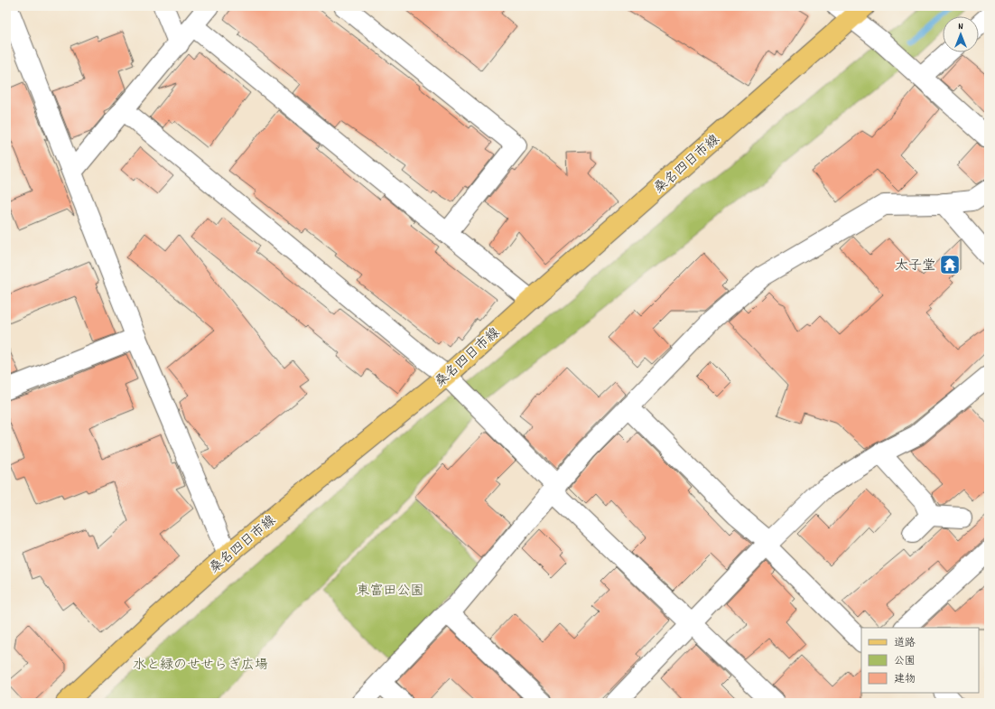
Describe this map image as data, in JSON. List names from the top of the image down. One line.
{"streets":{"main road":["桑名四日市線"]},"parks":["東富田公園","水と緑のせせらぎ広場"],"places":{"temple":["太子堂"]},"legend":["道路","公園","建物"],"north":"top"}
